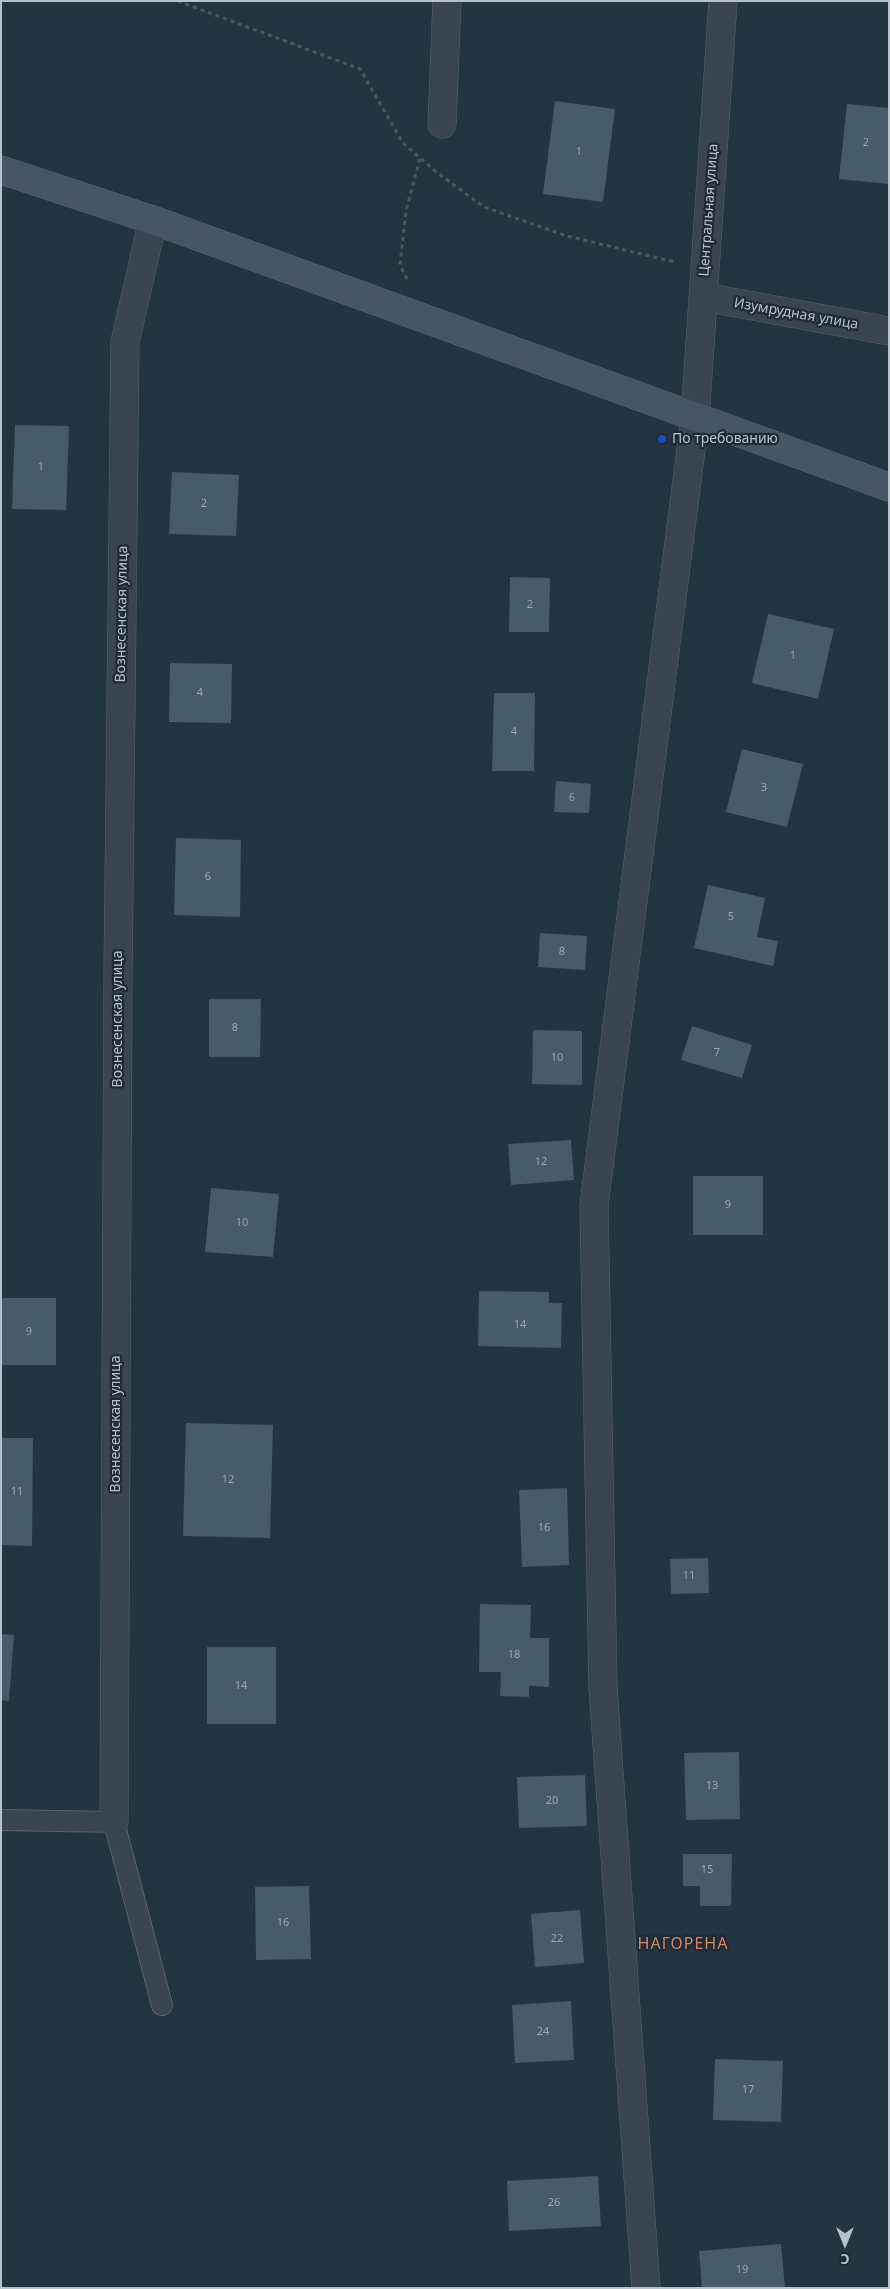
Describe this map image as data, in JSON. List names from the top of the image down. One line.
{"streets":{"street":["Центральная улица","Изумрудная улица","Вознесенская улица"]},"crossings":[["Центральная улица","Изумрудная улица"]],"districts":["НАГОРЕНА"],"places":["По требованию"],"house_numbers":["2","1","1","2","2","1","4","4","3","6","6","5","8","8","7","10","12","9","10","14","9","12","11","16","11","18","14","13","20","15","16","22","24","17","26","19"],"north":"bottom"}
